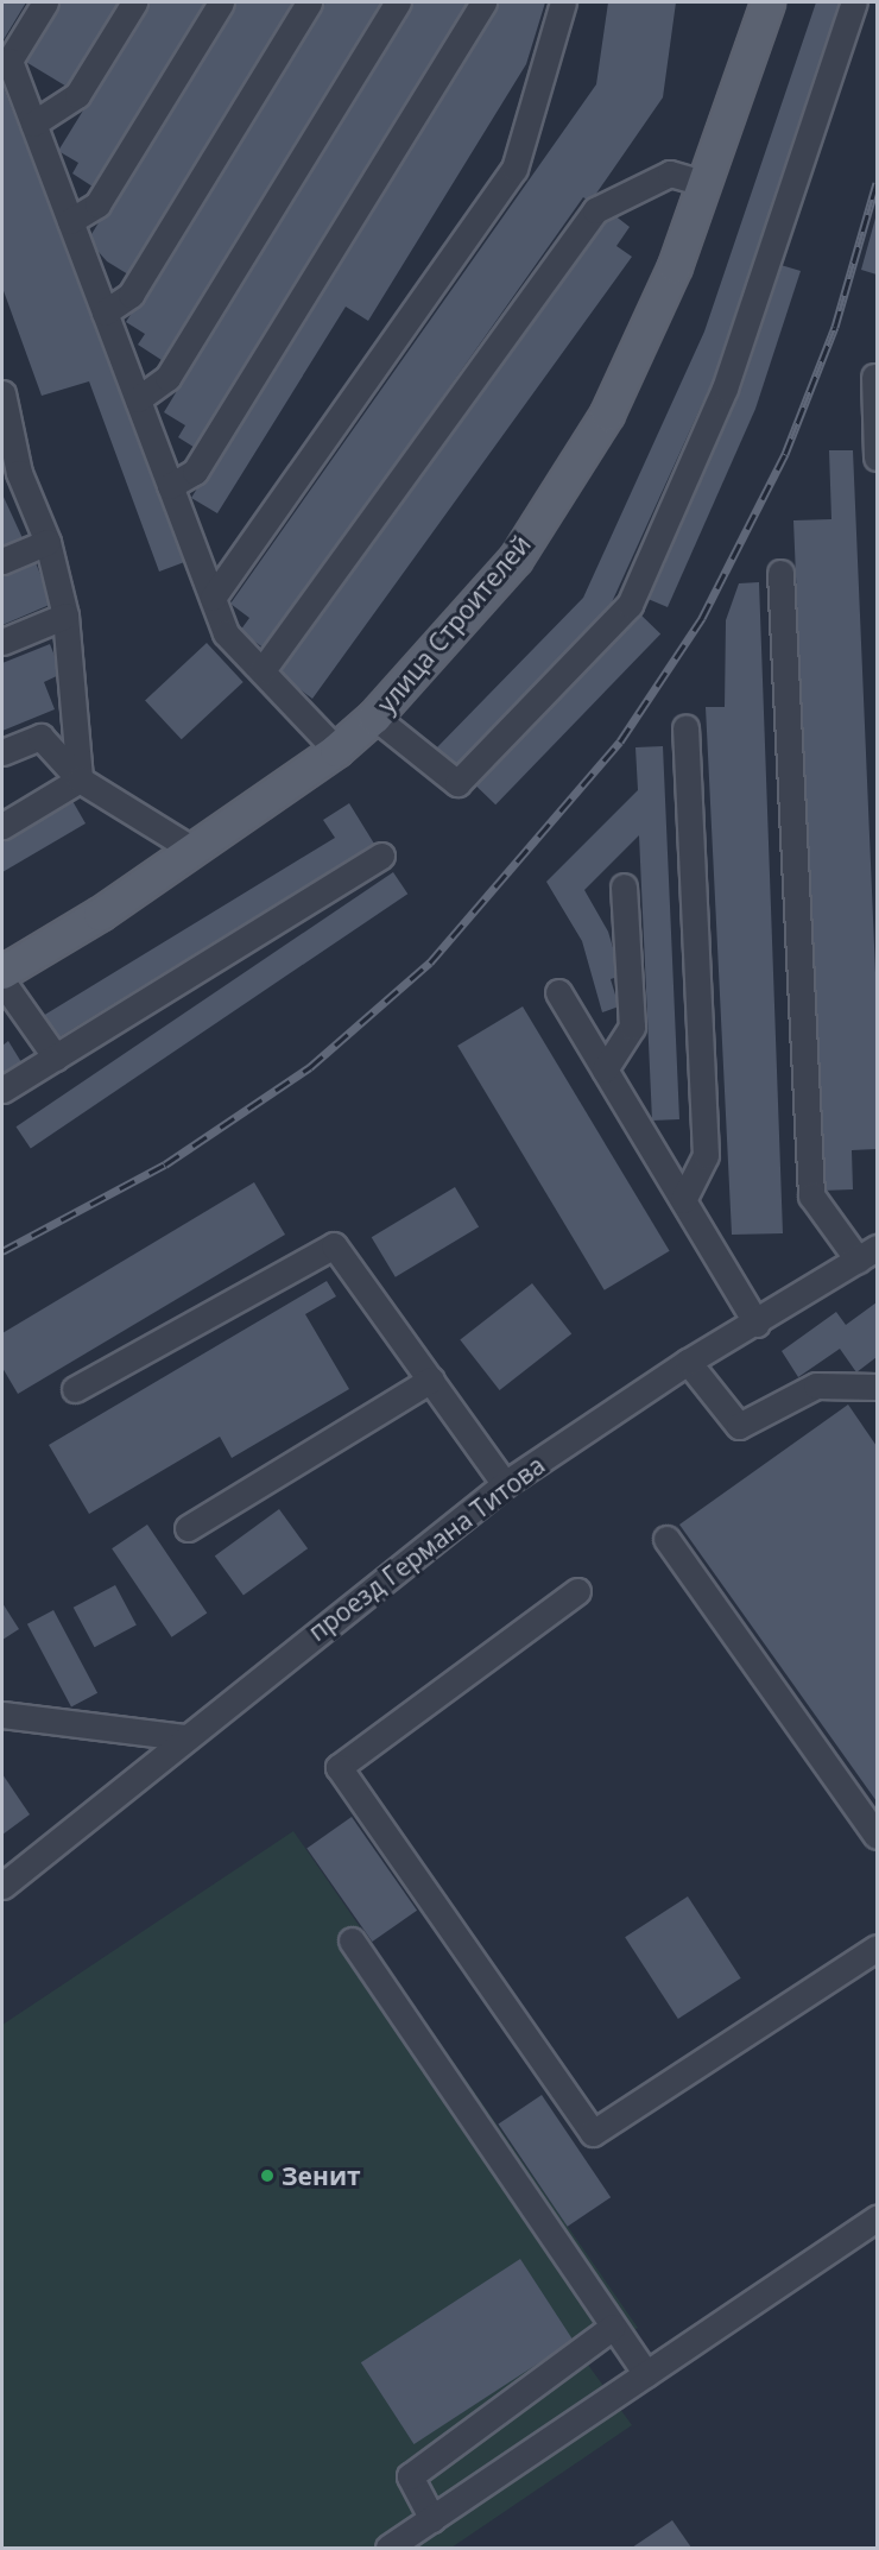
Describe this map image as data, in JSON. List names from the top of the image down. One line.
{"streets":{"main road":["улица Строителей"],"street":["проезд Германа Титова"]},"places":["Зенит"]}
